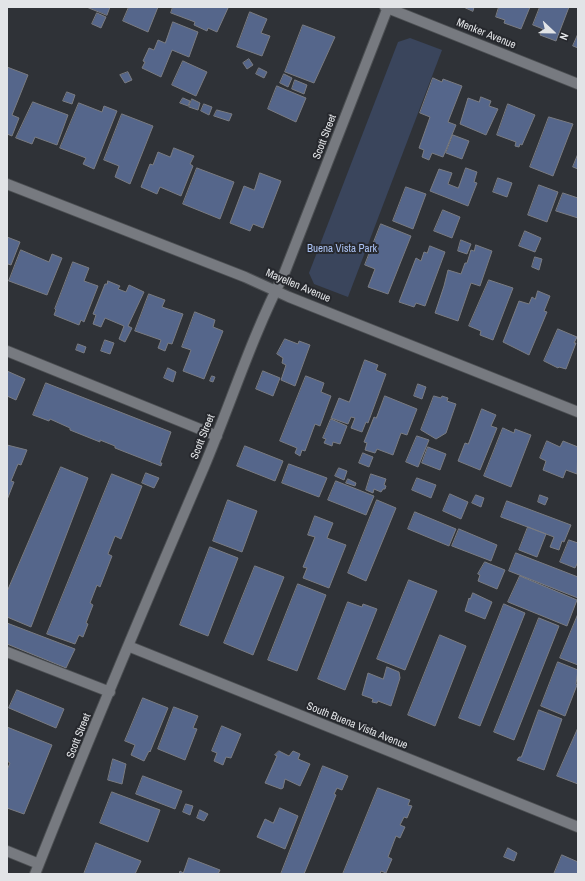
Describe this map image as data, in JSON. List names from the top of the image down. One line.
{"streets":{"street":["Menker Avenue","Scott Street","Mayellen Avenue","South Buena Vista Avenue"]},"crossings":[["Menker Avenue","Scott Street"],["Scott Street","Mayellen Avenue"],["Scott Street","South Buena Vista Avenue"]],"parks":["Buena Vista Park"],"north":"right"}
